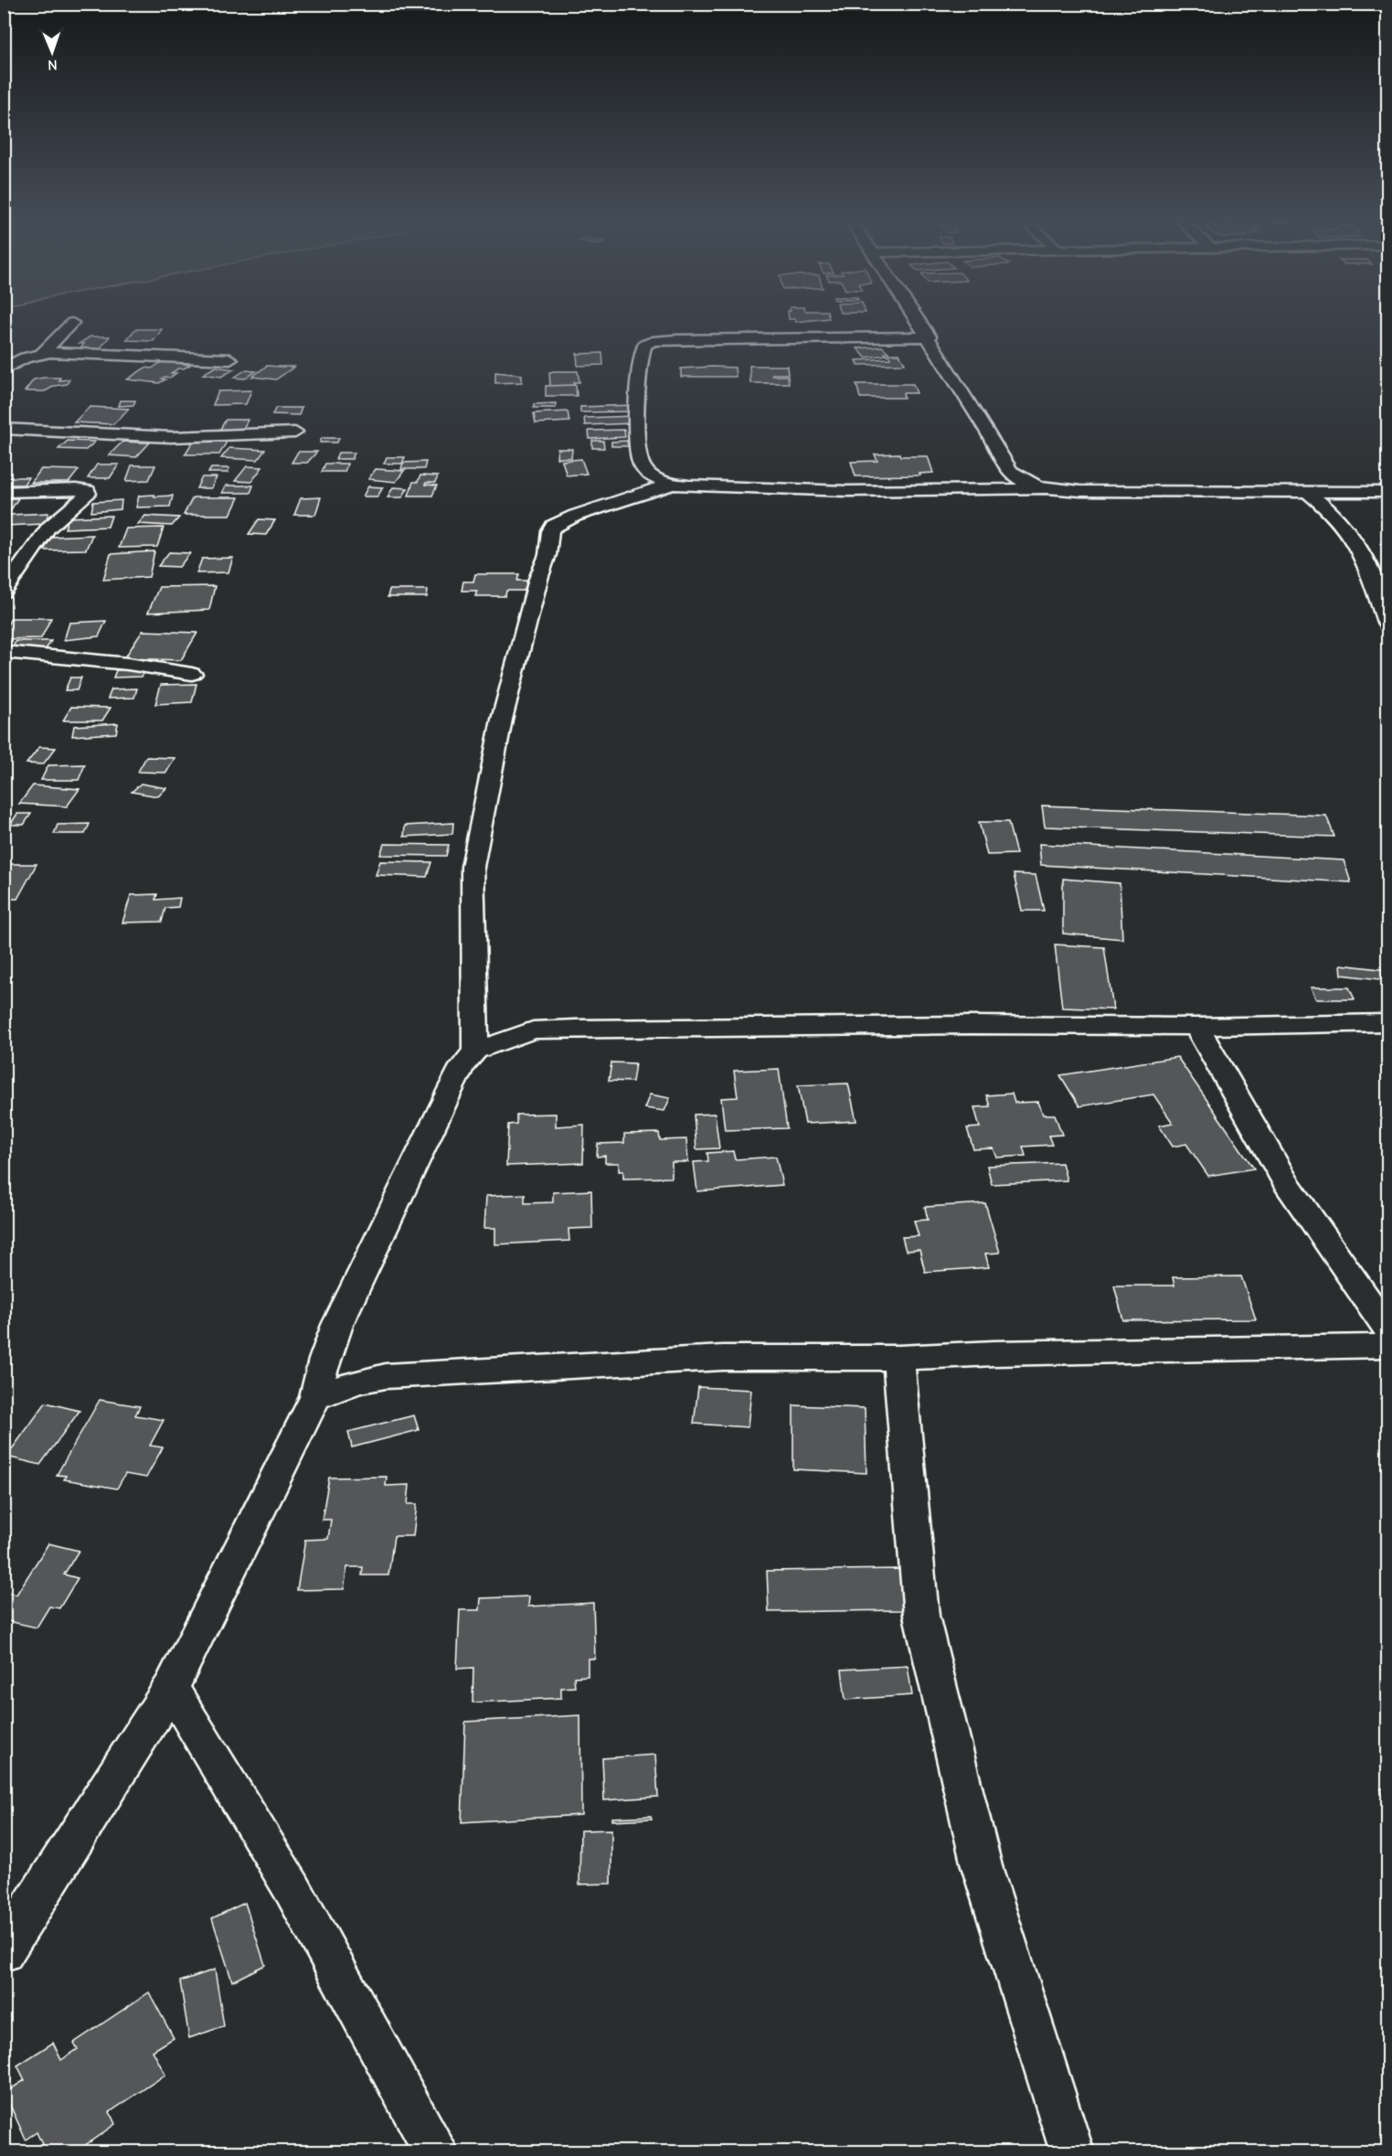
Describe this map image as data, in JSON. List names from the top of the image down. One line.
{"north":"bottom"}
